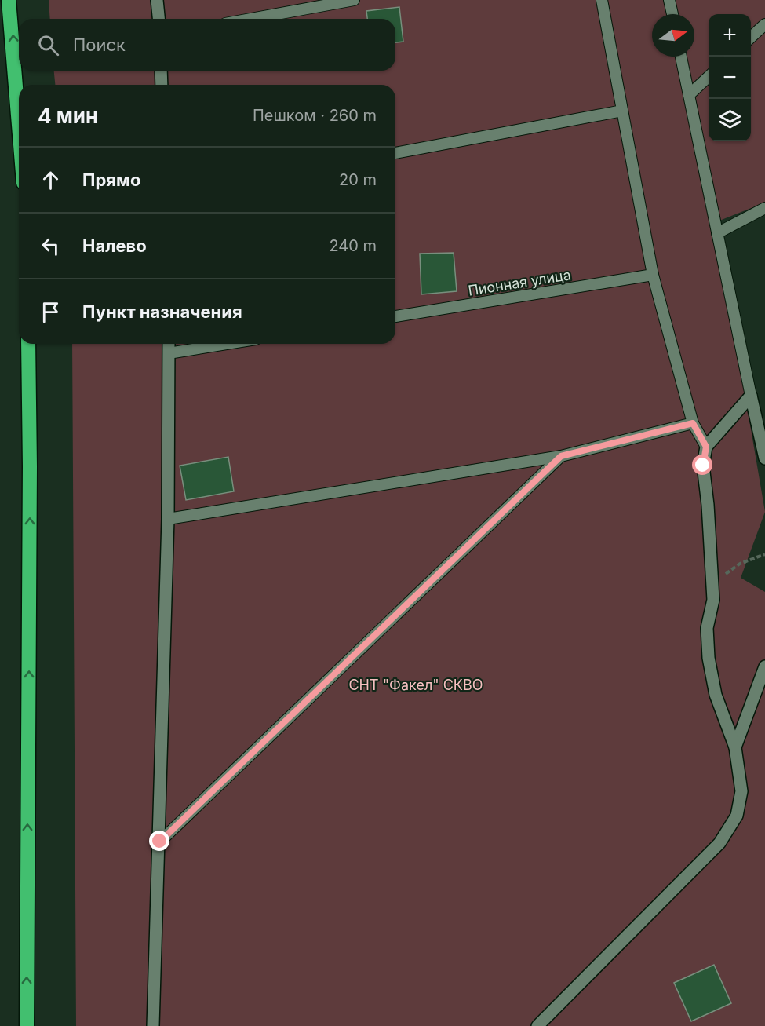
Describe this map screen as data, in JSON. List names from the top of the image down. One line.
{"streets":{"lane":["Пионная улица"]},"parks":["СНТ \"Факел\" СКВО"],"north":"right","page":{"map_buttons":["+","−"],"search":"Поиск","heading":["4 мин","Пешком · 260 m"],"list":[["Прямо","20 m"],["Налево","240 m"],"Пункт назначения"]}}
